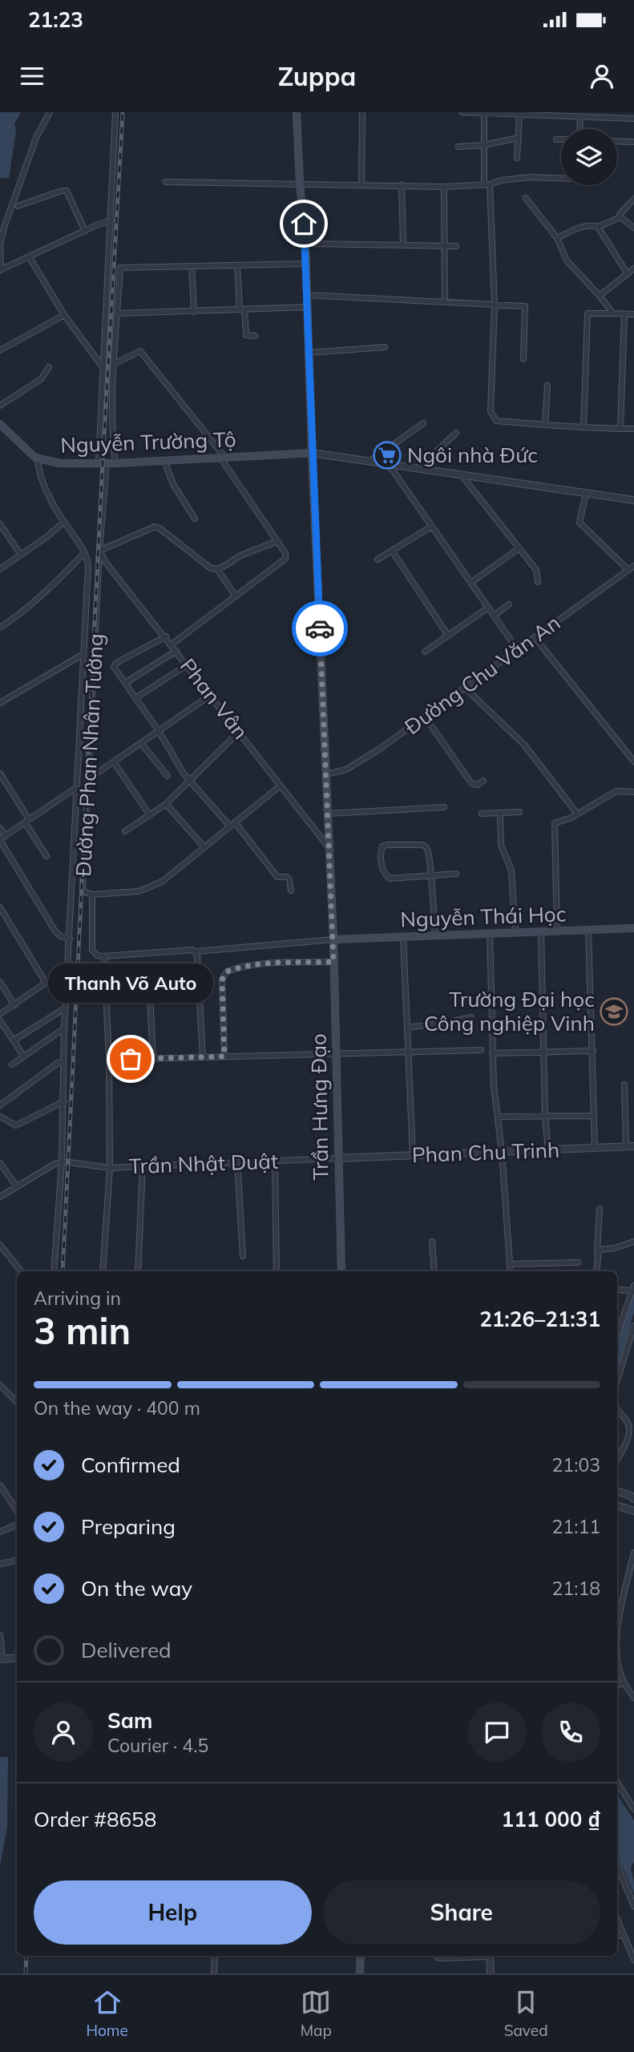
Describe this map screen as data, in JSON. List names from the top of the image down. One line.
{"streets":{"main road":["Nguyễn Trường Tộ","Nguyễn Thái Học","Trần Hưng Đạo"],"street":["Đường Chu Văn An","Phan Vân","Đường Phan Nhân Tường","Phan Chu Trinh","Trần Nhật Duật"]},"crossings":[["Nguyễn Trường Tộ","Đường Phan Nhân Tường"],["Nguyễn Trường Tộ","Trần Hưng Đạo"],["Đường Chu Văn An","Trần Hưng Đạo"],["Phan Vân","Đường Phan Nhân Tường"],["Phan Vân","Trần Hưng Đạo"],["Đường Phan Nhân Tường","Trần Nhật Duật"],["Nguyễn Thái Học","Trần Hưng Đạo"],["Trần Hưng Đạo","Phan Chu Trinh"],["Trần Hưng Đạo","Trần Nhật Duật"],["Phan Chu Trinh","Trần Nhật Duật"]],"places":{"supermarket":["Ngôi nhà Đức"],"school or university":["Trường Đại học Công nghiệp Vinh"],"other":["Thanh Võ Auto"]},"page":{"status":"21:23","header":"Zuppa","bubble":"Thanh Võ Auto","heading":["3 min","Arriving in","21:26–21:31"],"panel":["Sam","Courier · 4.5","Order #8658","111 000 ₫"],"bar":"On the way · 400 m","list":[["Confirmed","21:03"],["Preparing","21:11"],["On the way","21:18"],"Delivered"],"buttons":["Help","Share"],"tabs":["Home","Map","Saved"]}}
